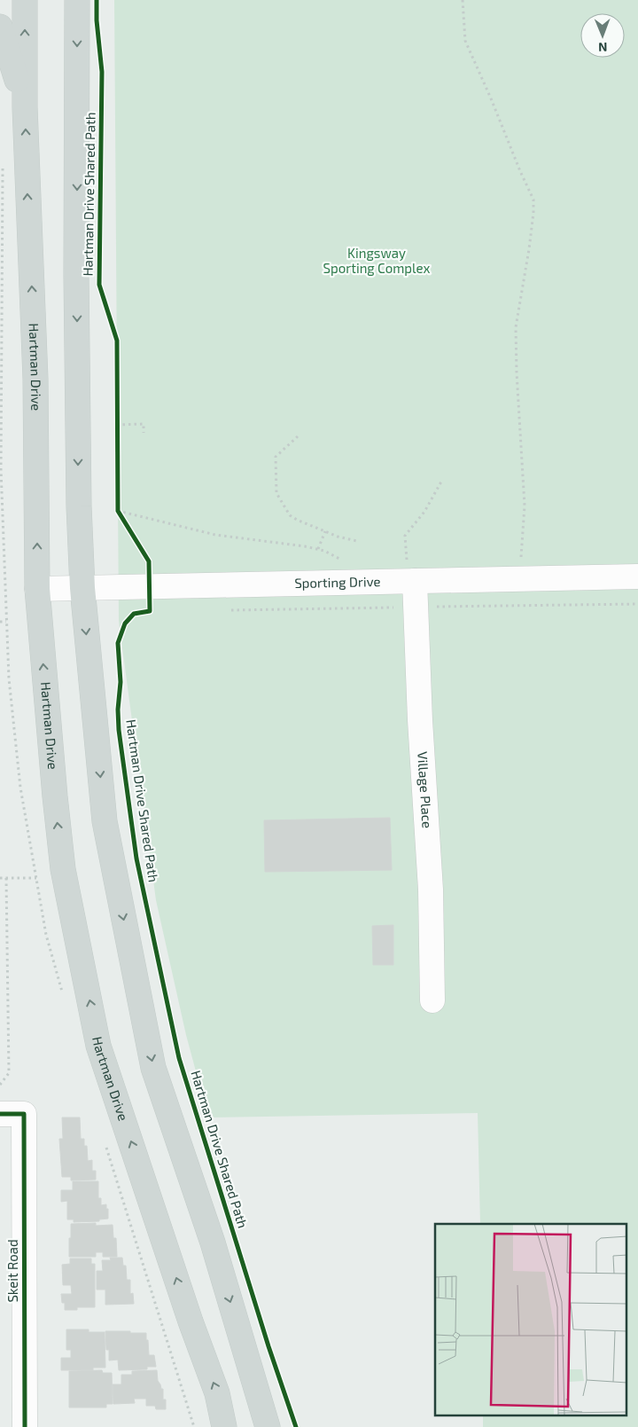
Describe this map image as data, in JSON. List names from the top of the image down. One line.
{"streets":{"main road":["Hartman Drive"],"street":["Sporting Drive","Village Place","Skeit Road"],"cycle path":["Hartman Drive Shared Path"]},"crossings":[["Hartman Drive","Sporting Drive"],["Sporting Drive","Village Place"]],"parks":["Kingsway Sporting Complex"],"north":"bottom"}
